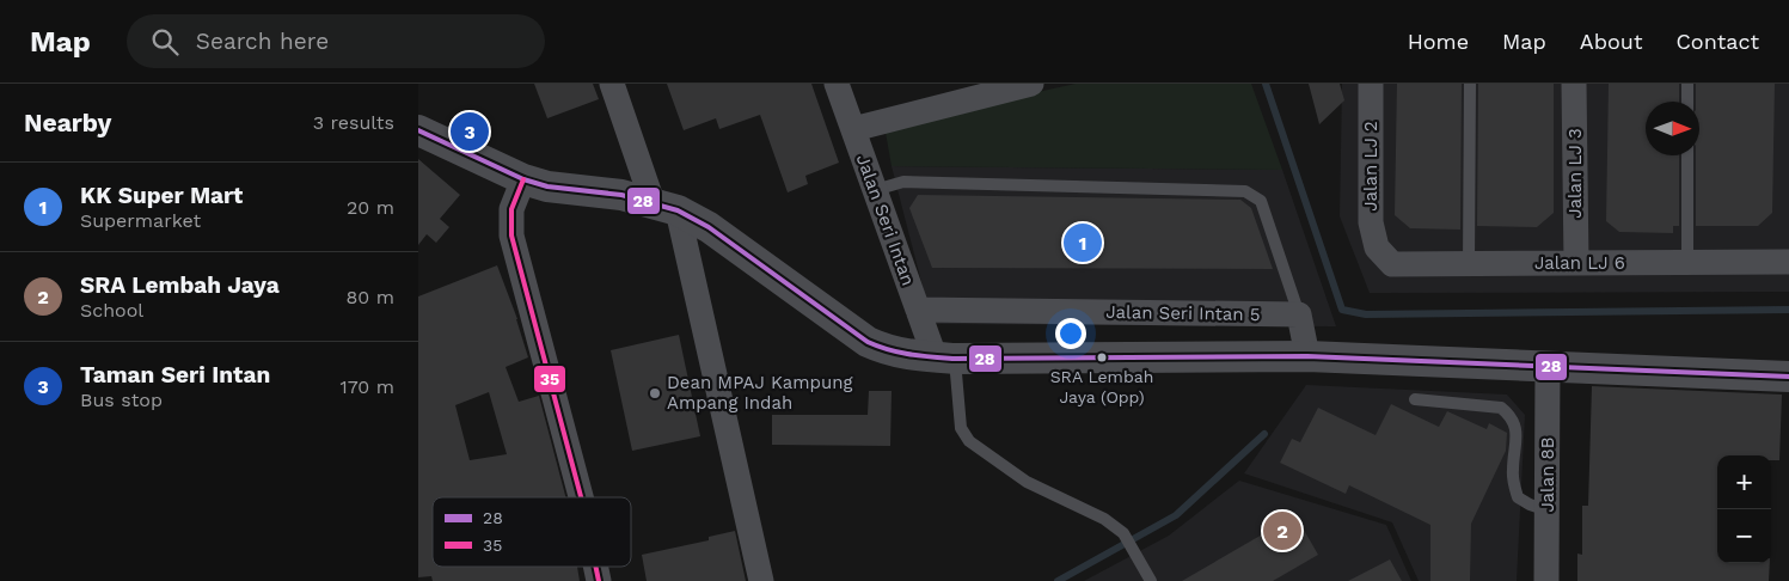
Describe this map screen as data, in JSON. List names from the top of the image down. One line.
{"streets":{"street":["Jalan LJ 2","Jalan LJ 3","Jalan Seri Intan","Jalan LJ 6","Jalan Seri Intan 5","Jalan 8B"]},"crossings":[["Jalan LJ 2","Jalan LJ 6"],["Jalan LJ 3","Jalan LJ 6"],["Jalan Seri Intan","Jalan Seri Intan 5"]],"places":["SRA Lembah Jaya (Opp)","Dean MPAJ Kampung Ampang Indah"],"lines":["transit line 28","transit line 35"],"legend":["28","35"],"north":"right","page":{"header":"Map","search":"Search here","nav":["Home","Map","About","Contact"],"heading":["Nearby","3 results"],"pins":["3","1","2"],"list":[{"mark":"1","name":"KK Super Mart","note":"Supermarket","value":"20 m"},{"mark":"2","name":"SRA Lembah Jaya","note":"School","value":"80 m"},{"mark":"3","name":"Taman Seri Intan","note":"Bus stop","value":"170 m"}],"map_buttons":["+","−"]}}
